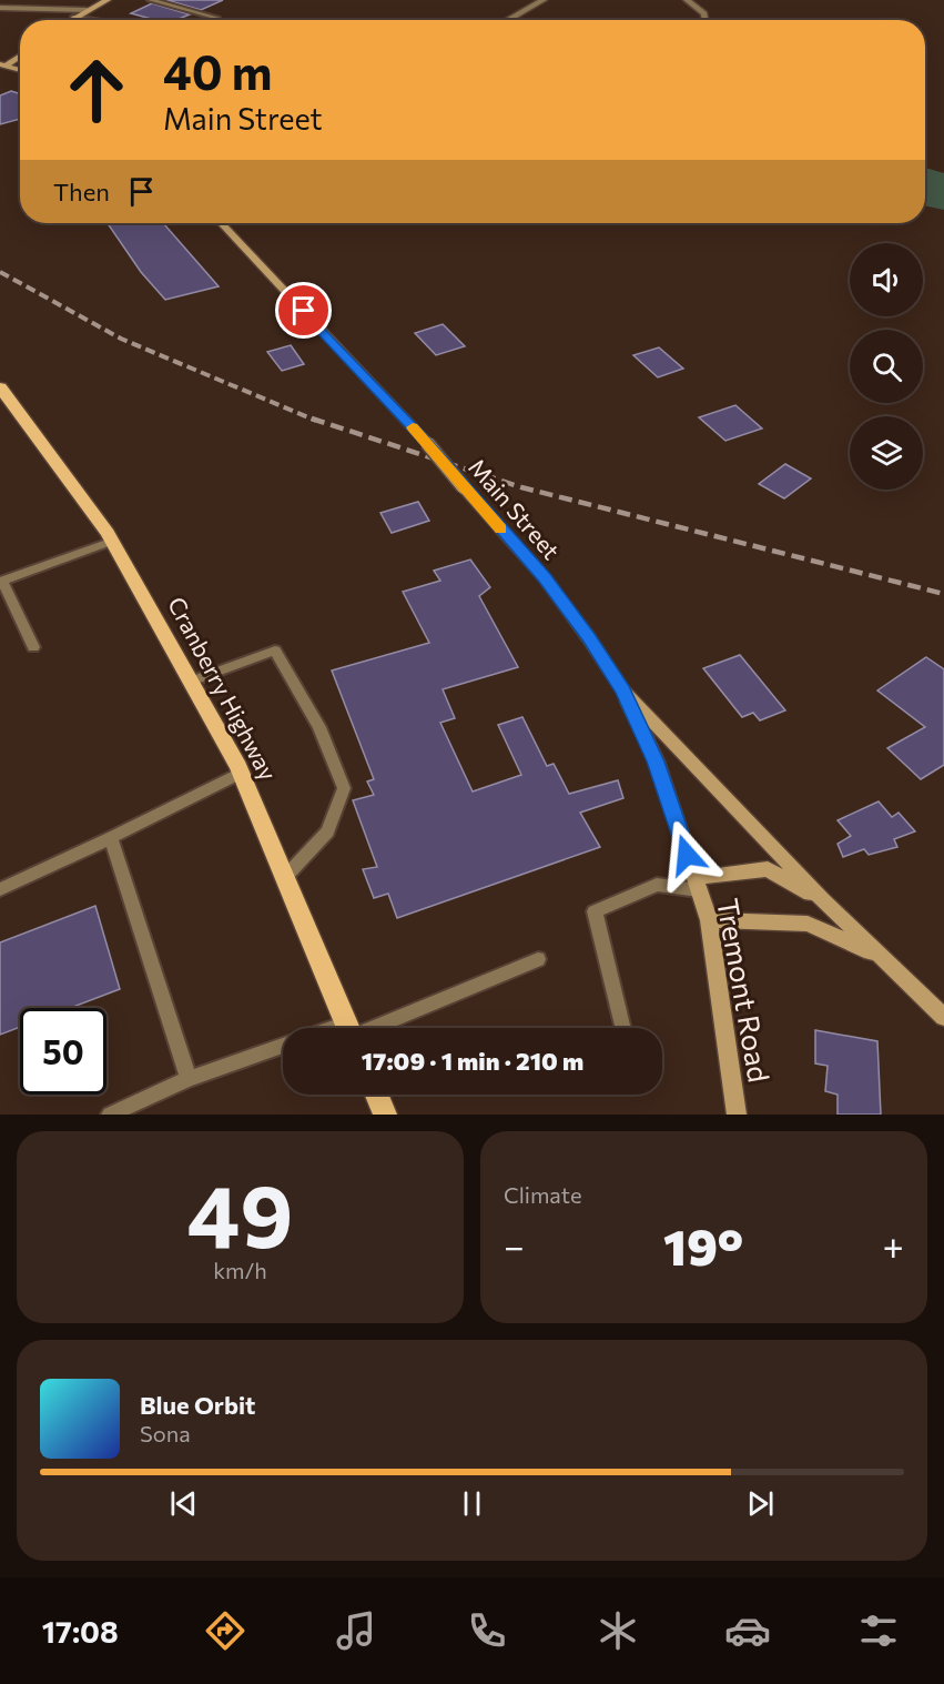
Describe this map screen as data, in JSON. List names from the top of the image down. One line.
{"streets":{"main road":["Main Street","Cranberry Highway","Tremont Road"]},"crossings":[["Main Street","Tremont Road"]],"page":{"turn":["40 m","Main Street"],"then":"Then","limit":"50","trip":"17:09 · 1 min · 210 m","tile":[["49","km/h"],"Climate"],"heat":["−","19°","+"],"song":["Blue Orbit","Sona"],"tabs":"17:08"}}
